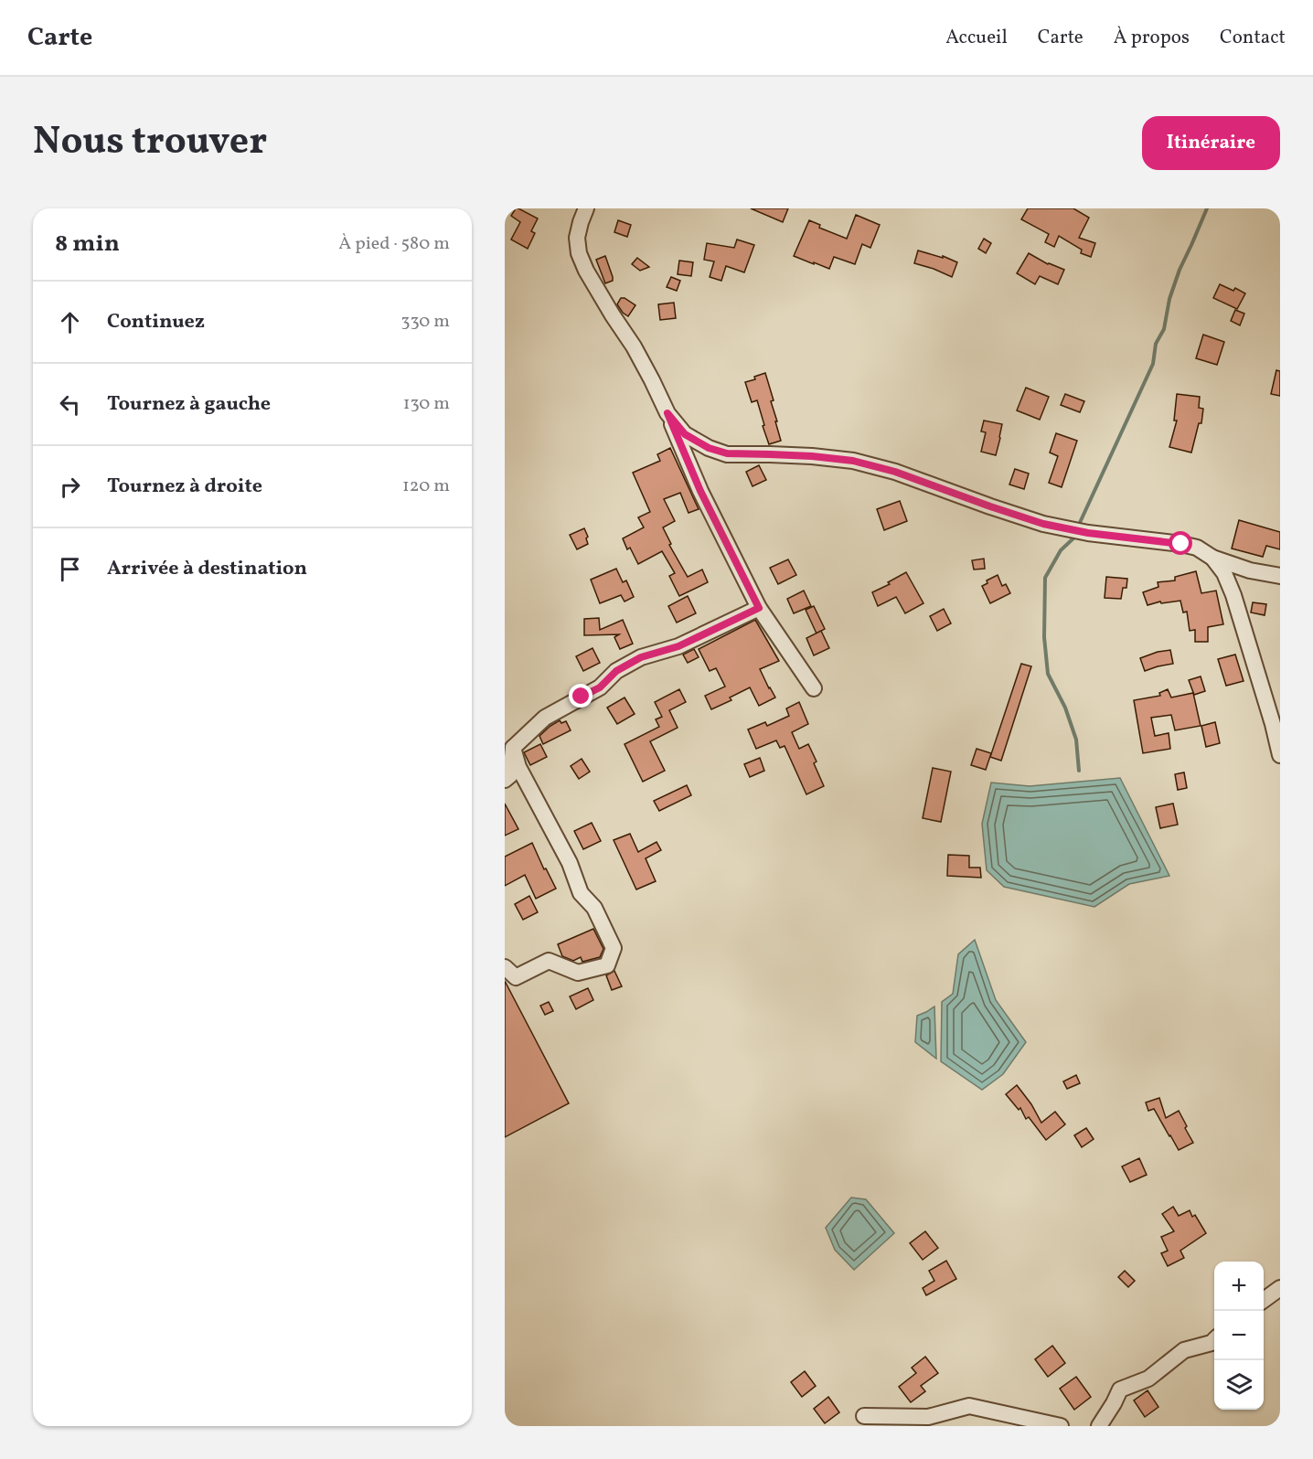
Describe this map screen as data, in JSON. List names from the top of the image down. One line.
{"page":{"header":"Carte","nav":["Accueil","Carte","À propos","Contact"],"title":"Nous trouver","buttons":"Itinéraire","heading":["8 min","À pied · 580 m"],"list":[["Continuez","330 m"],["Tournez à gauche","130 m"],["Tournez à droite","120 m"],"Arrivée à destination"],"map_buttons":["+","−"]}}
